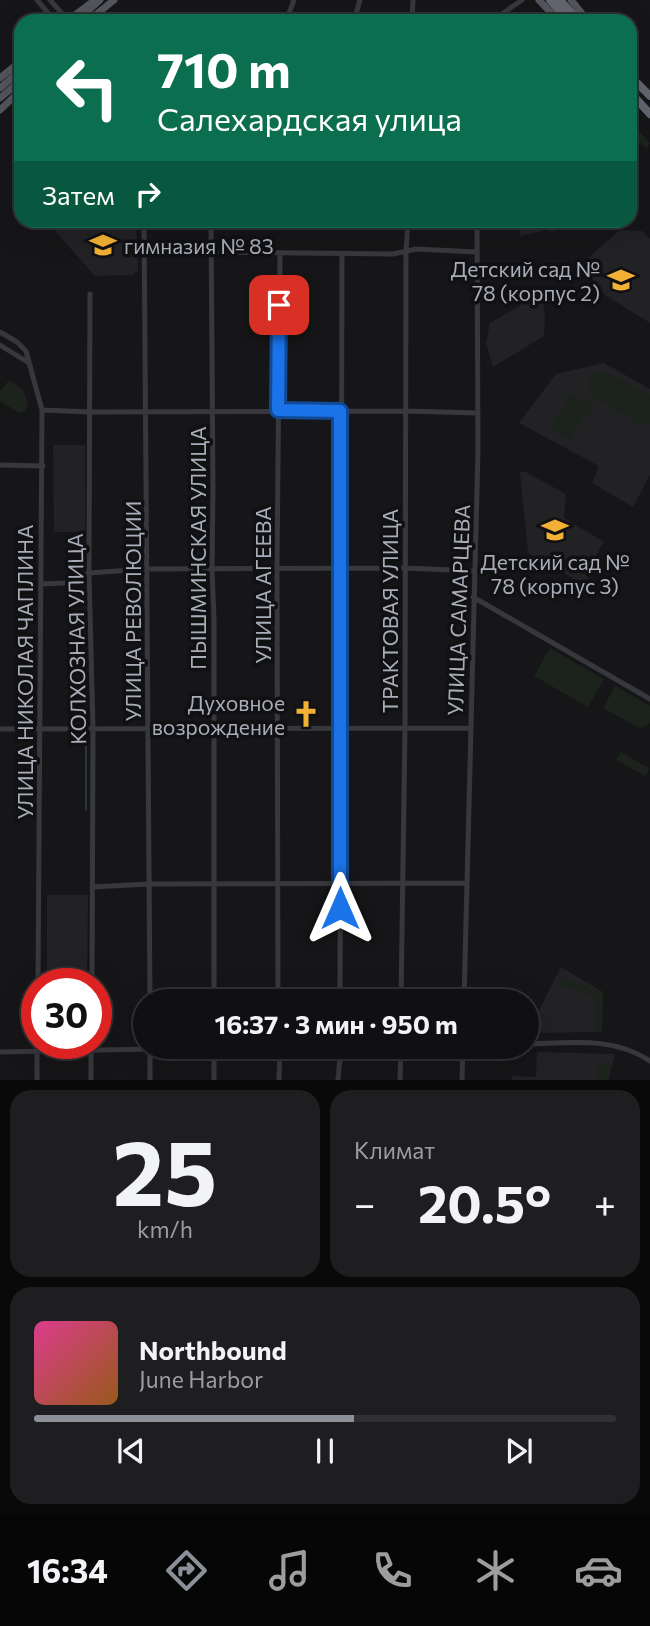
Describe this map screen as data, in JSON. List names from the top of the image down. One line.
{"streets":{"street":["ПЫШМИНСКАЯ УЛИЦА","УЛИЦА АГЕЕВА","УЛИЦА САМАРЦЕВА","УЛИЦА РЕВОЛЮЦИИ","ТРАКТОВАЯ УЛИЦА","КОЛХОЗНАЯ УЛИЦА","УЛИЦА НИКОЛАЯ ЧАПЛИНА"]},"places":{"school or university":["гимназия № 83","Детский сад № 78 (корпус 2)","Детский сад № 78 (корпус 3)"],"church":["Духовное возрождение"]},"page":{"turn":["710 m","Салехардская улица"],"then":"Затем","limit":"30","trip":"16:37 · 3 мин · 950 m","tile":[["25","km/h"],"Климат"],"heat":["−","20.5°","+"],"song":["Northbound","June Harbor"],"tabs":"16:34"}}
